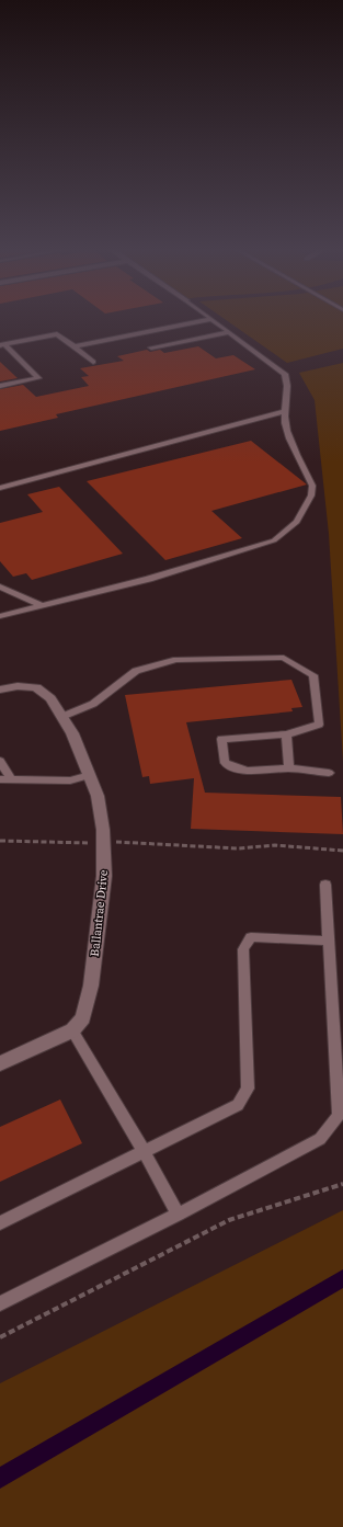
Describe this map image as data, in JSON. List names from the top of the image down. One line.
{"streets":{"street":["Ballantrae Drive"]}}
